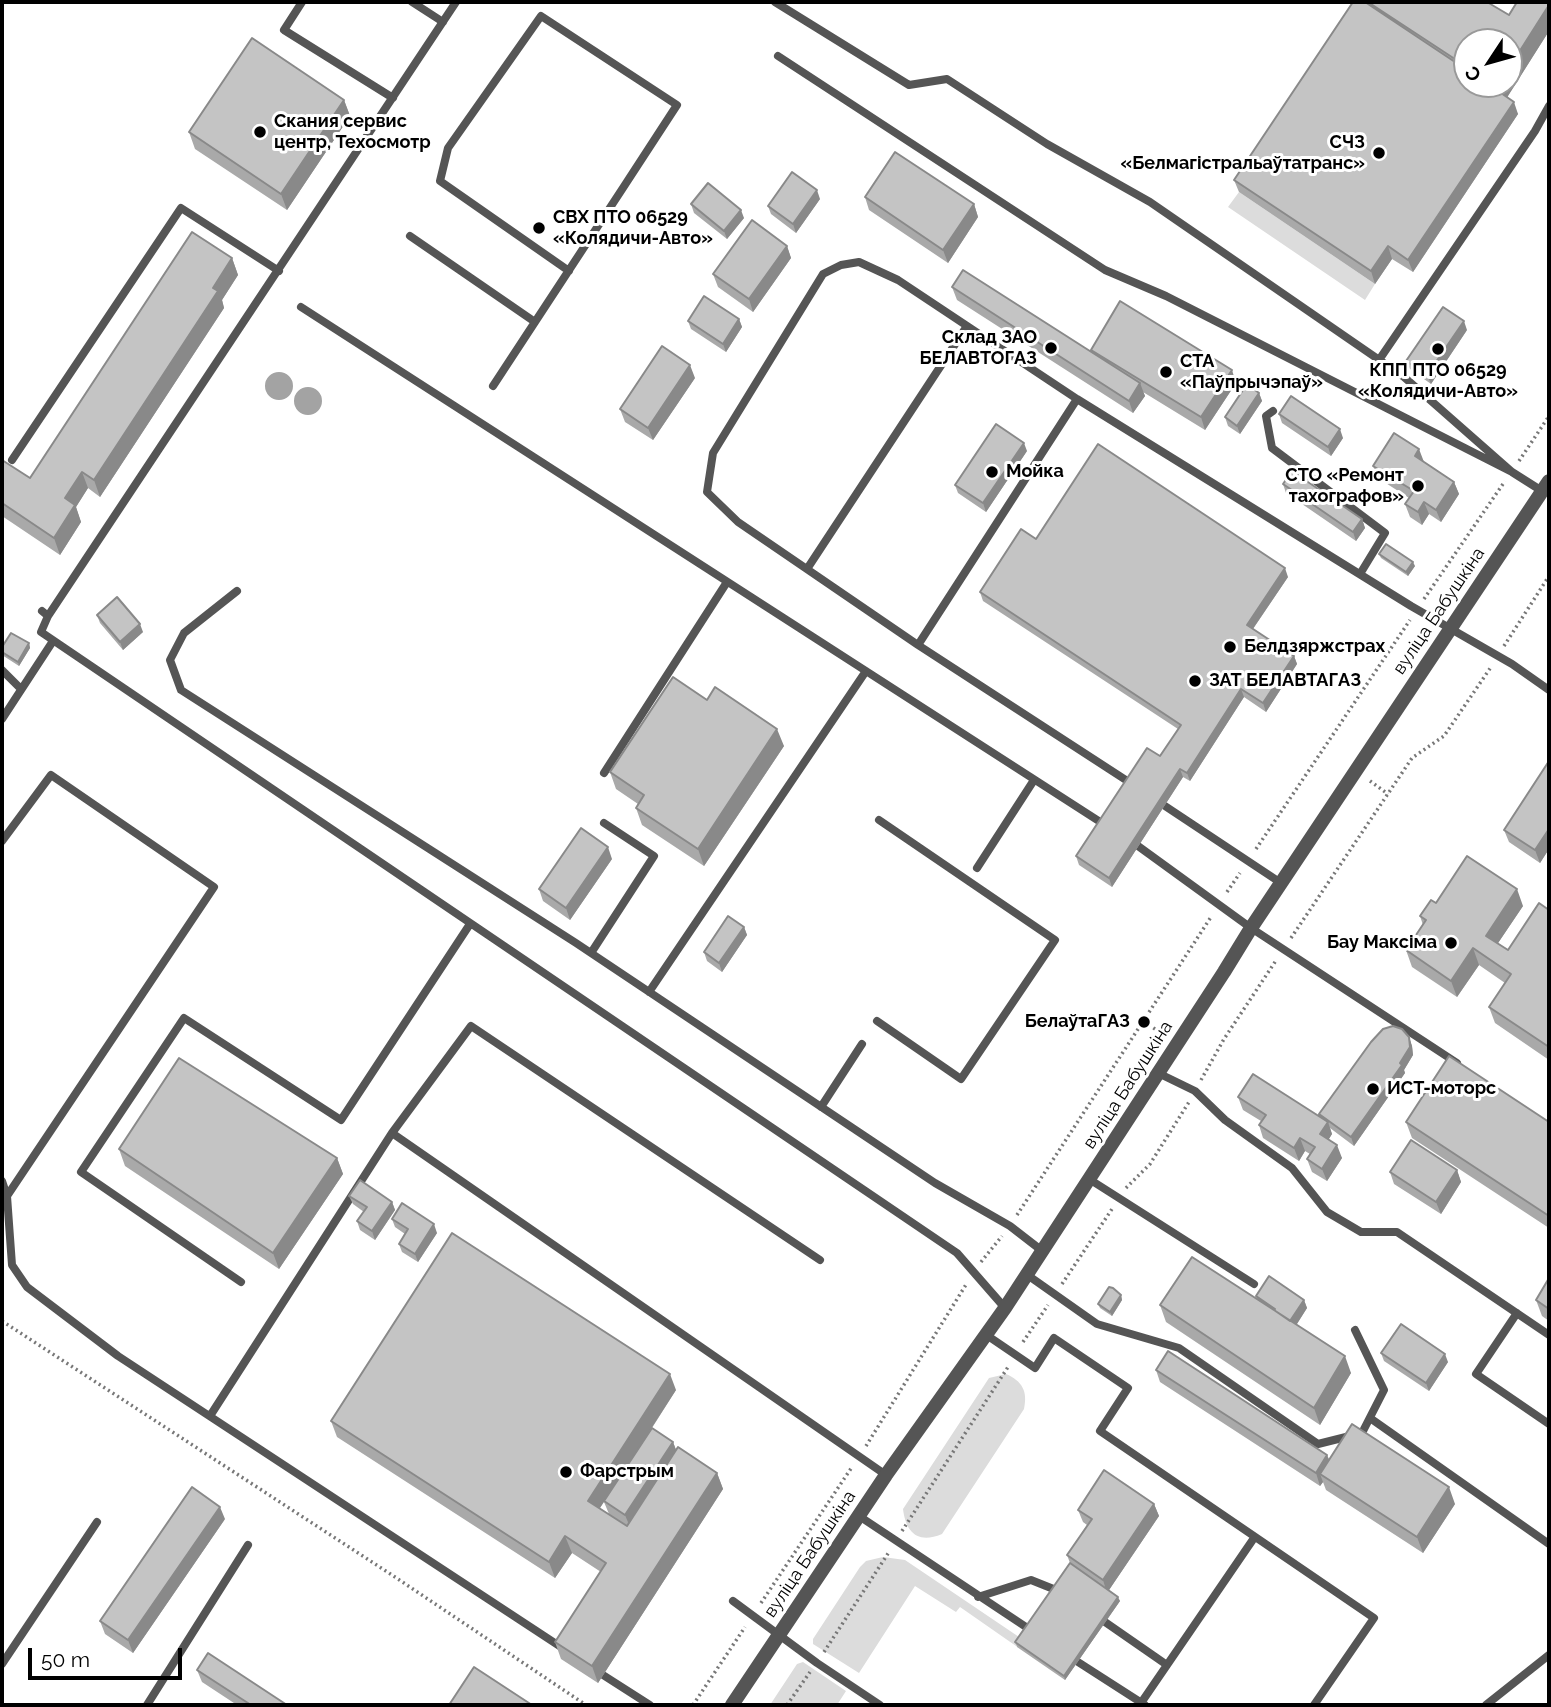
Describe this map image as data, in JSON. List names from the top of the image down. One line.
{"streets":{"street":["вуліца Бабушкіна"]},"places":["Скания сервис центр, Техосмотр","СЧЗ «Белмагістральаўтатранс»","СВХ ПТО 06529 «Колядичи-Авто»","Склад ЗАО БЕЛАВТОГАЗ","КПП ПТО 06529 «Колядичи-Авто»","СТА «Паўпрычэпаў»","Мойка","СТО «Ремонт тахографов»","Белдзяржстрах","ЗАТ БЕЛАВТАГАЗ","Бау Максіма","БелаўтаГАЗ","ИСТ-моторс","Фарстрым"],"scale_bar":"50 m","north":"bottom left"}
